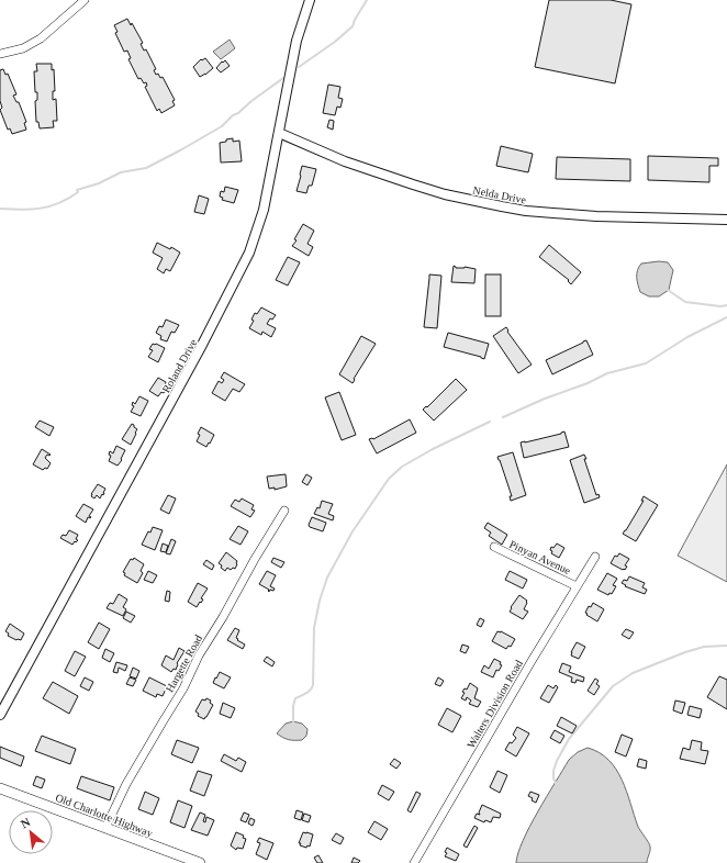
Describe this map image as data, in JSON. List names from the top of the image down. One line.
{"streets":{"main road":["Old Charlotte Highway"],"street":["Nelda Drive","Roland Drive","Pinyan Avenue","Hargette Road","Walters Division Road"]},"crossings":[["Nelda Drive","Roland Drive"],["Pinyan Avenue","Walters Division Road"],["Hargette Road","Old Charlotte Highway"]],"north":"top left"}
